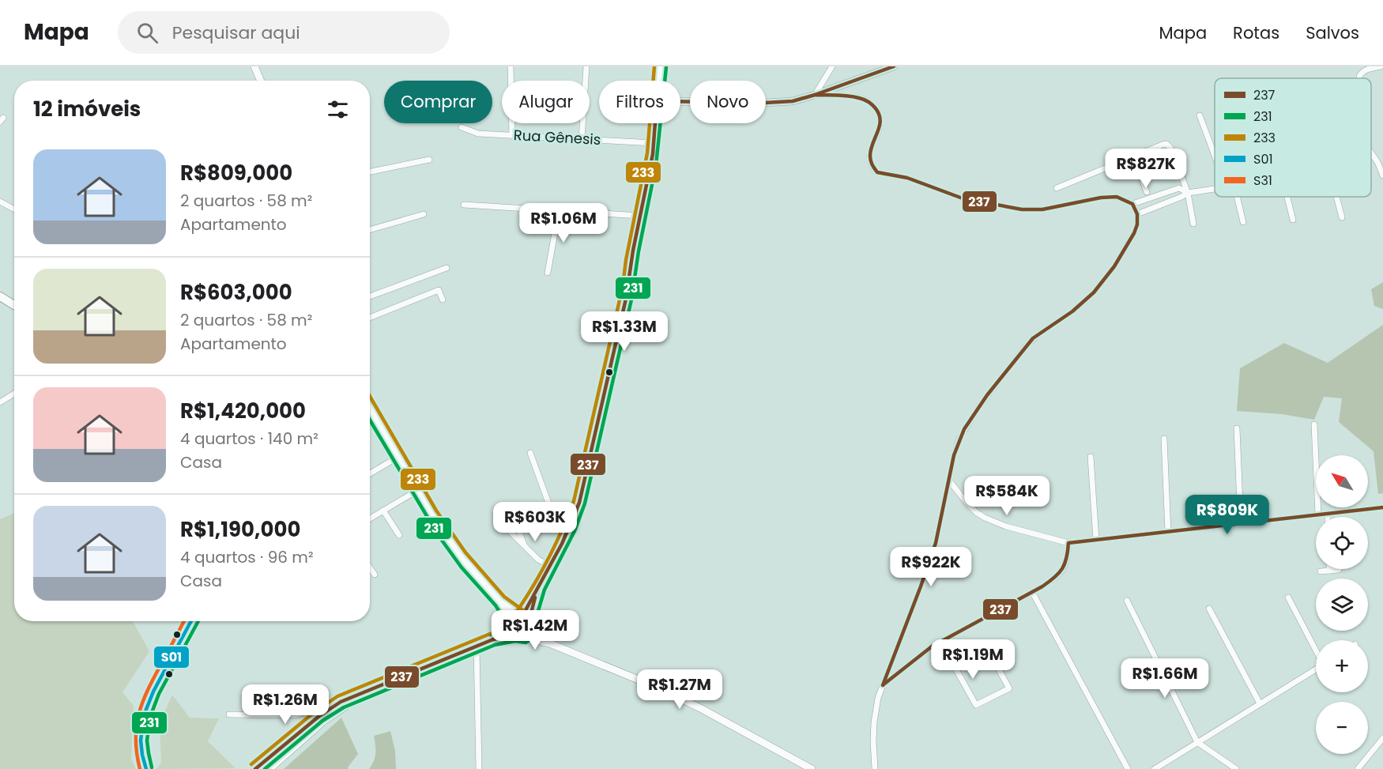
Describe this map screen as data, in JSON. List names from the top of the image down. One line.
{"streets":{"street":["Rua Gênesis"]},"lines":["transit line 237","transit line 233","transit line 231","transit line S01","transit line S31"],"legend":["237","231","233","S01","S31"],"north":"top left","page":{"header":"Mapa","search":"Pesquisar aqui","nav":["Mapa","Rotas","Salvos"],"chip":["Comprar","Alugar","Filtros","Novo"],"heading":"12 imóveis","list":[{"name":"R$809,000","note":"2 quartos · 58 m² · Apartamento"},{"name":"R$603,000","note":"2 quartos · 58 m² · Apartamento"},{"name":"R$1,420,000","note":"4 quartos · 140 m² · Casa"},{"name":"R$1,190,000","note":"4 quartos · 96 m² · Casa"}],"price":["R$827K","R$1.06M","R$1.33M","R$584K","R$809K","R$603K","R$922K","R$1.42M","R$1.19M","R$1.66M","R$1.27M","R$1.26M"],"map_buttons":["+","−"]}}
